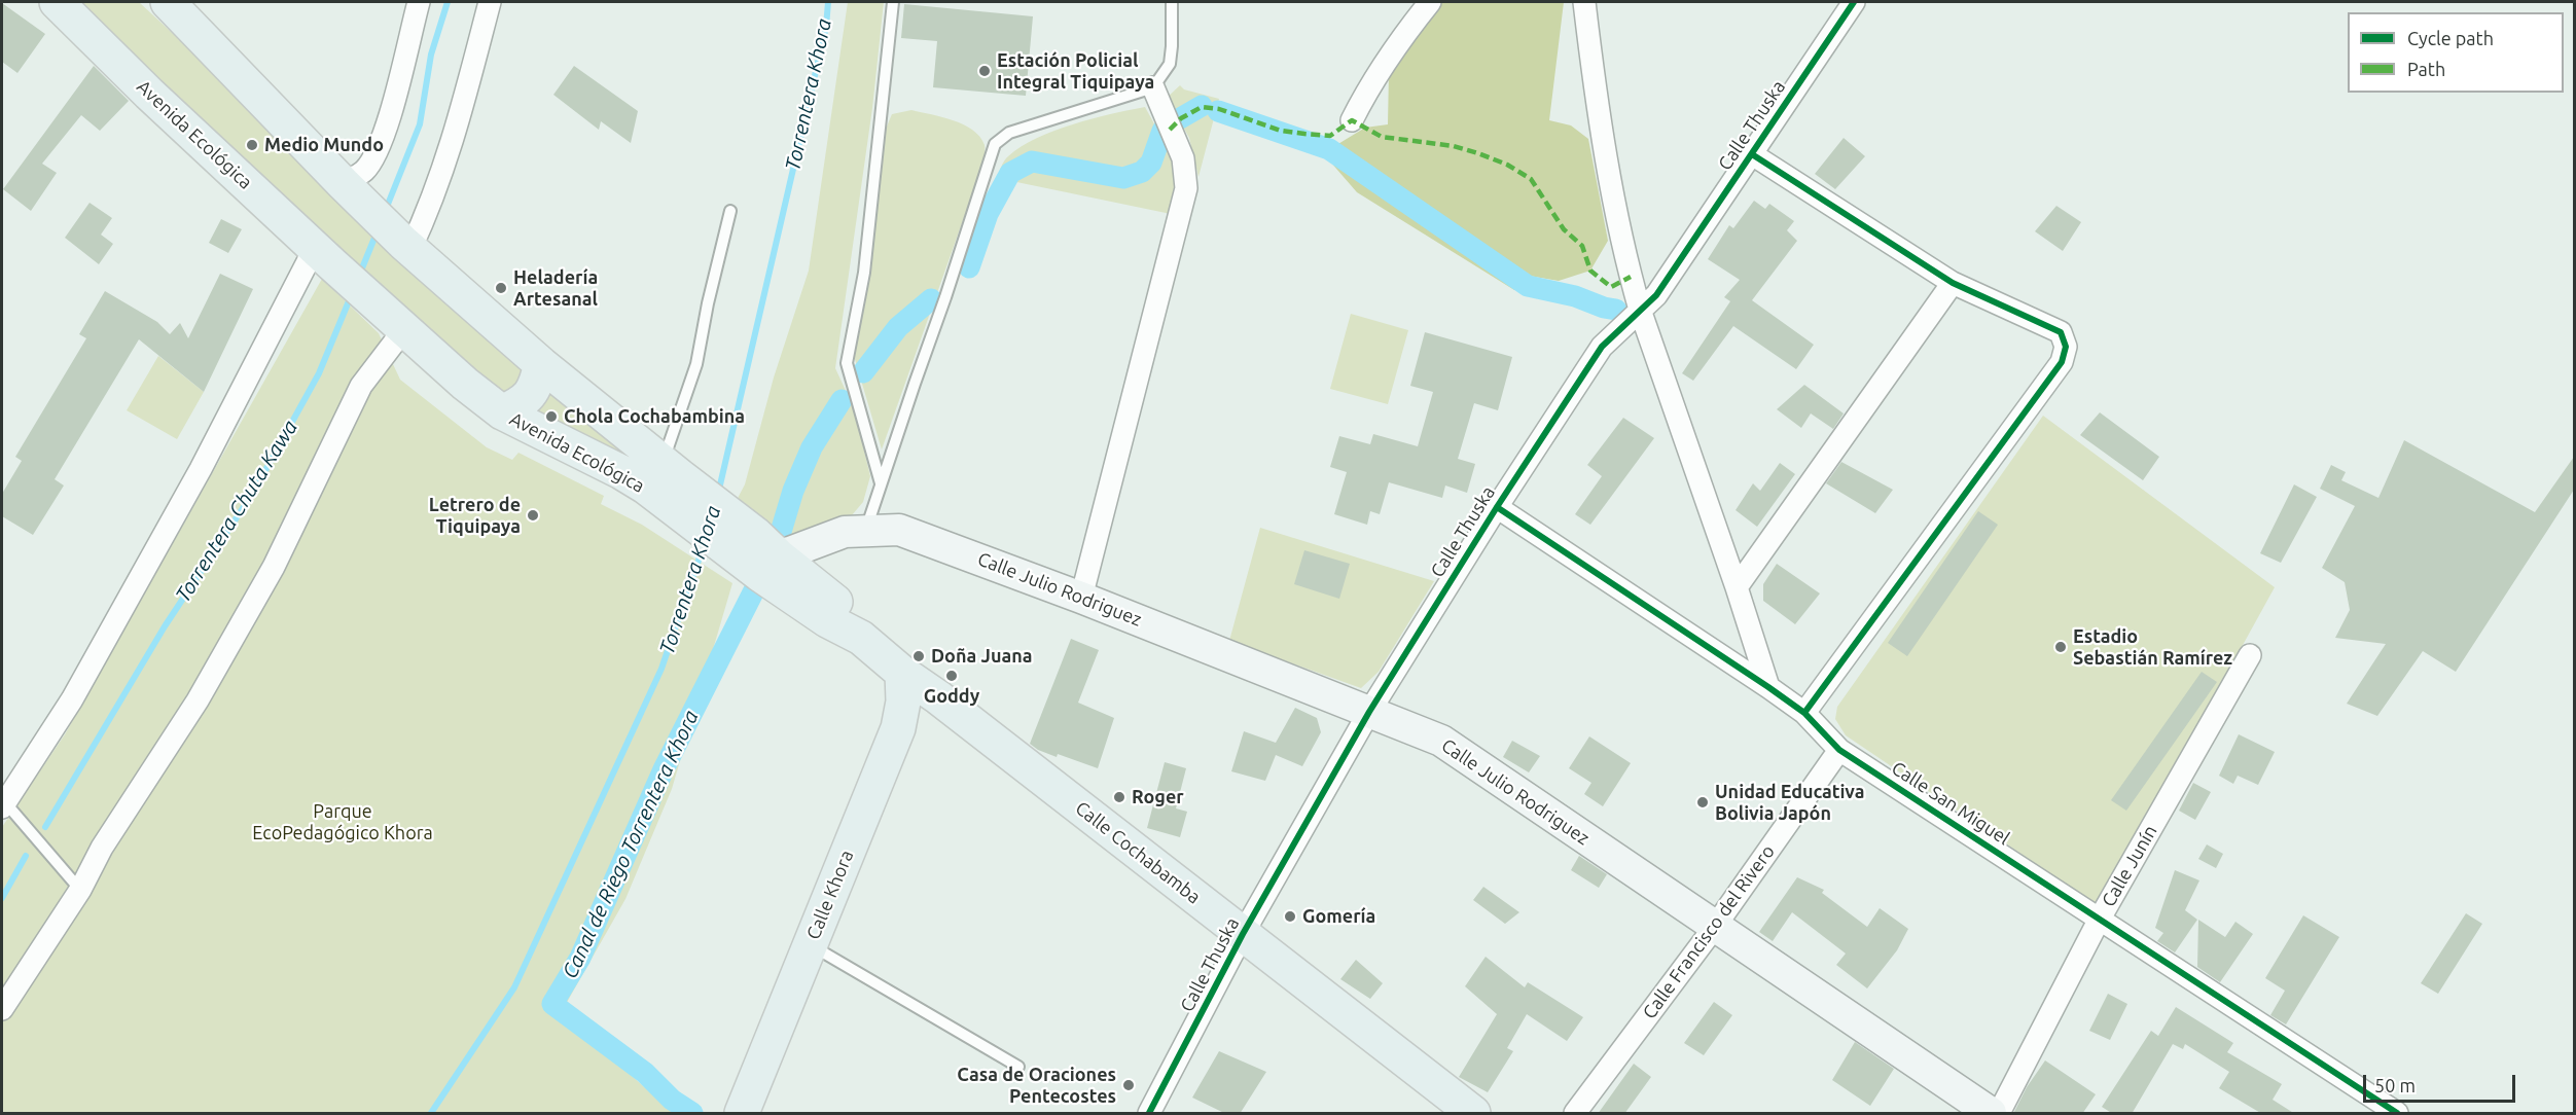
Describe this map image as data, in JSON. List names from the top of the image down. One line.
{"streets":{"main road":["Avenida Ecológica","Calle Julio Rodriguez","Calle Cochabamba","Calle Khora"],"street":["Calle Thuska","Calle San Miguel","Calle Junín","Calle Francisco del Rivero"]},"crossings":[["Calle Thuska","Calle Julio Rodriguez"],["Calle Thuska","Calle San Miguel"],["Calle Thuska","Calle Cochabamba"],["Avenida Ecológica","Calle Cochabamba"],["Calle Julio Rodriguez","Calle Francisco del Rivero"],["Calle San Miguel","Calle Junín"],["Calle San Miguel","Calle Francisco del Rivero"],["Calle Cochabamba","Calle Khora"]],"water":["Torrentera Khora","Torrentera Chuta Kawa","Canal de Riego Torrentera Khora"],"parks":["Parque EcoPedagógico Khora"],"places":["Estación Policial Integral Tiquipaya","Medio Mundo","Heladería Artesanal","Chola Cochabambina","Letrero de Tiquipaya","Estadio Sebastián Ramírez","Doña Juana","Goddy","Roger","Unidad Educativa Bolivia Japón","Gomería","Casa de Oraciones Pentecostes"],"legend":["Cycle path","Path"],"scale_bar":"50 m"}
